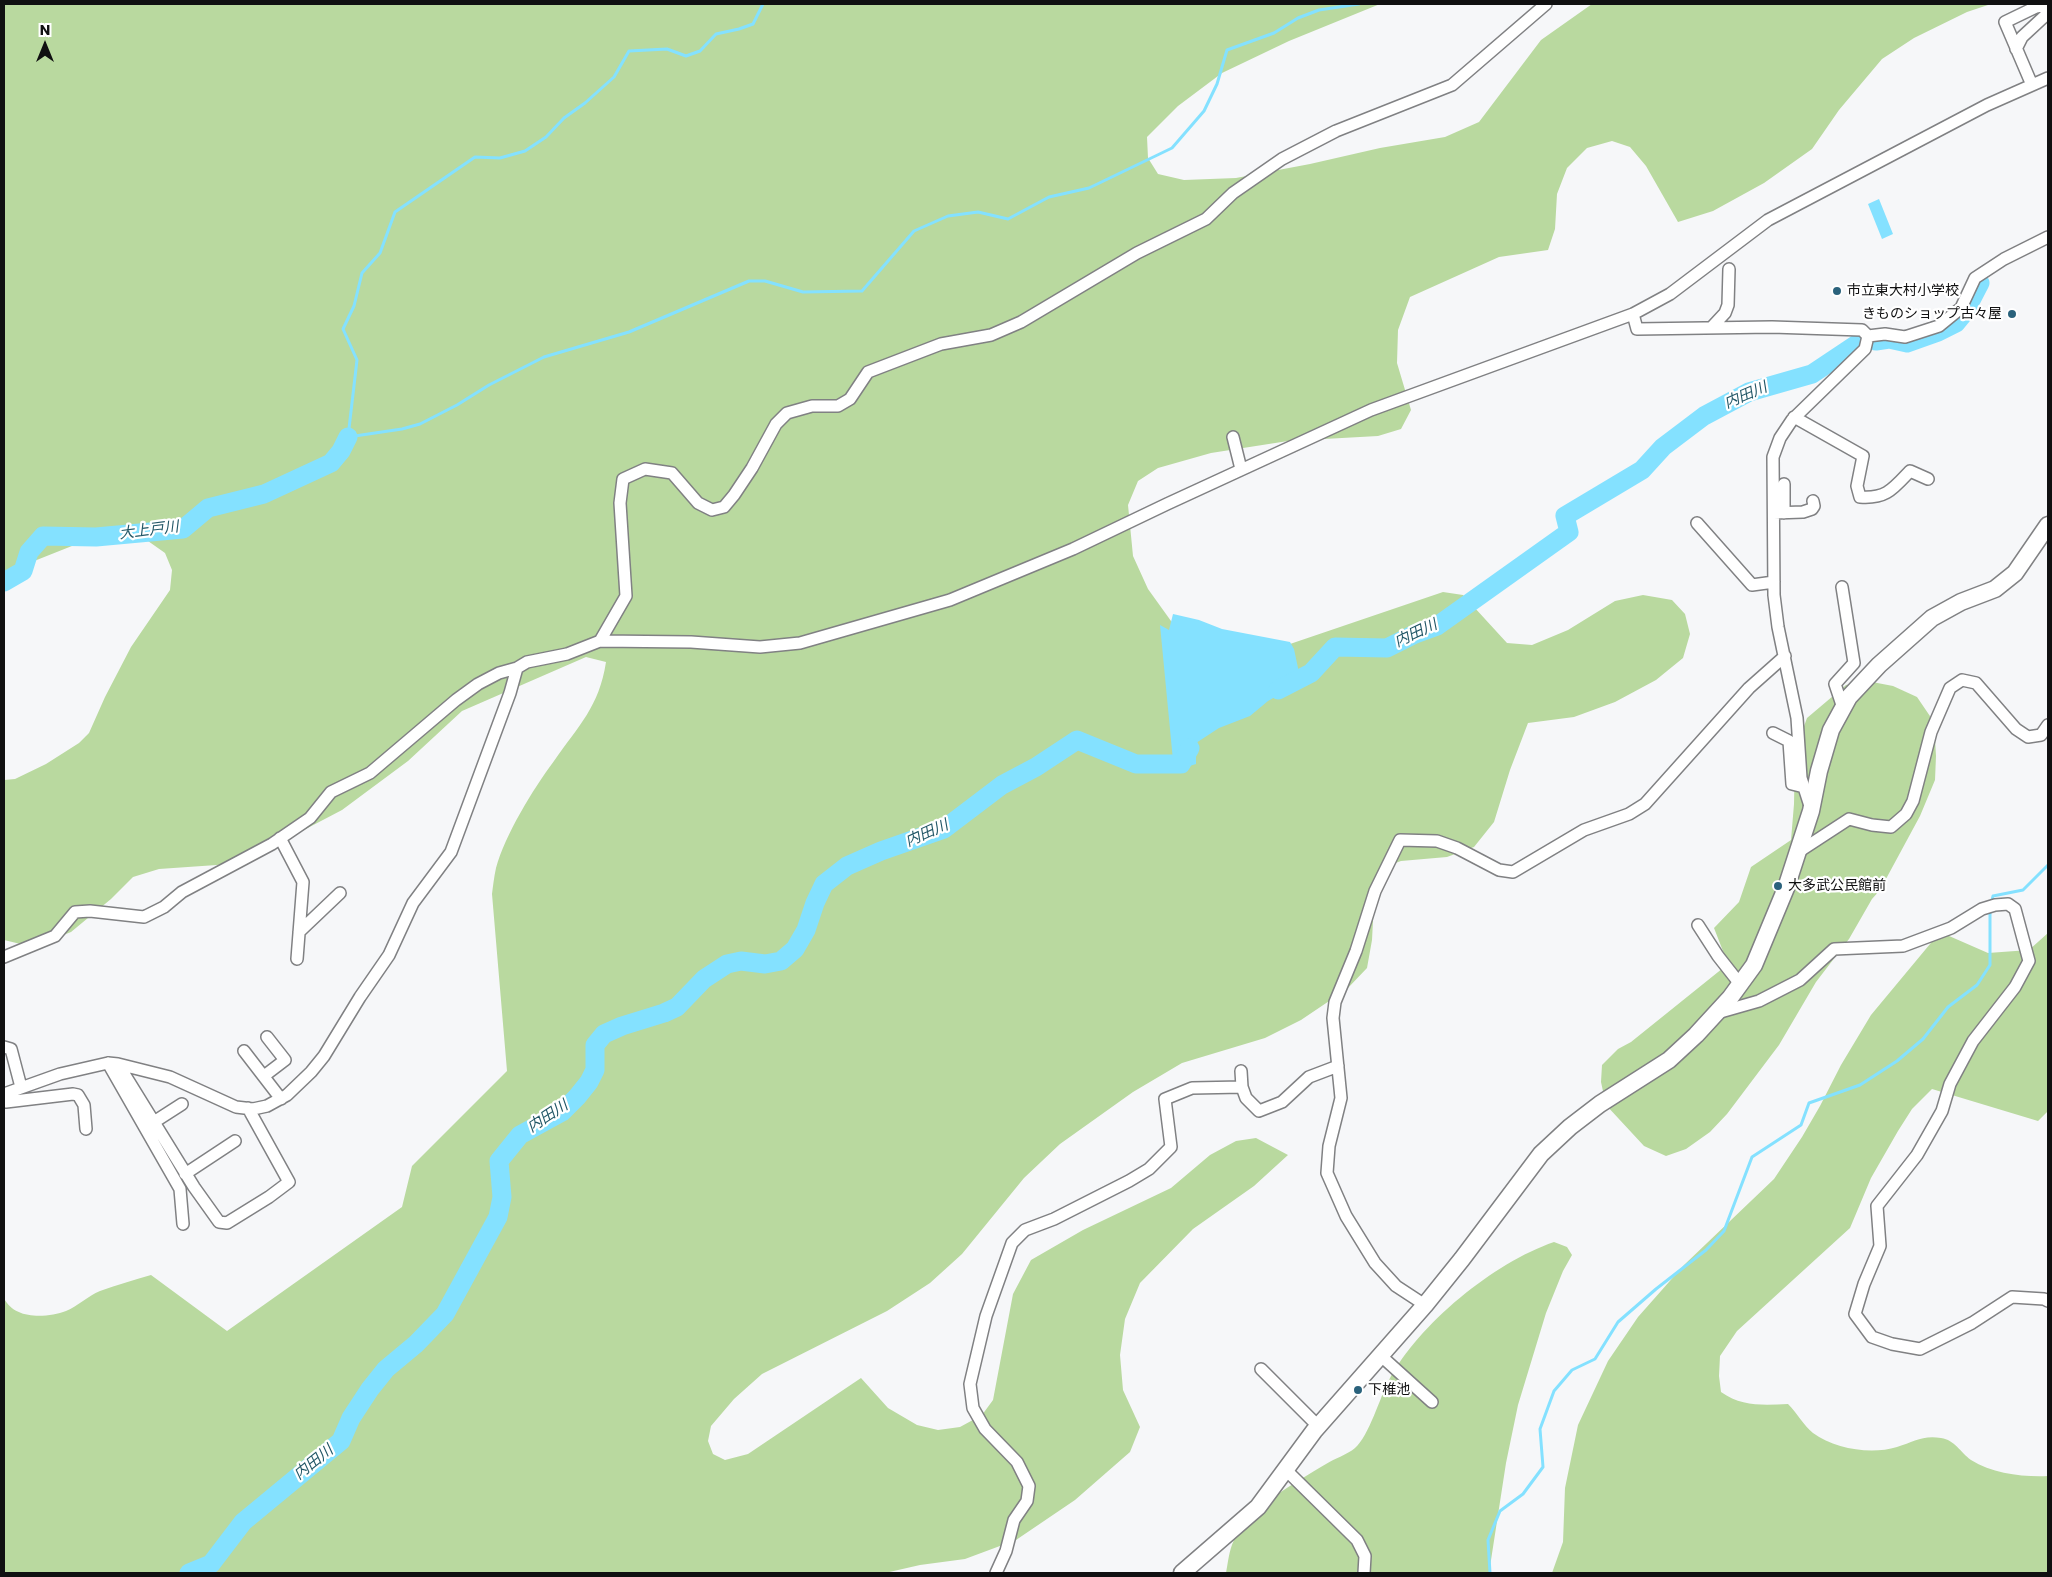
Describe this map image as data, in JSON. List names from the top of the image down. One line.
{"water":["内田川","大上戸川"],"places":["市立東大村小学校","きものショップ古々屋","大多武公民館前","下椎池"],"north":"top"}
